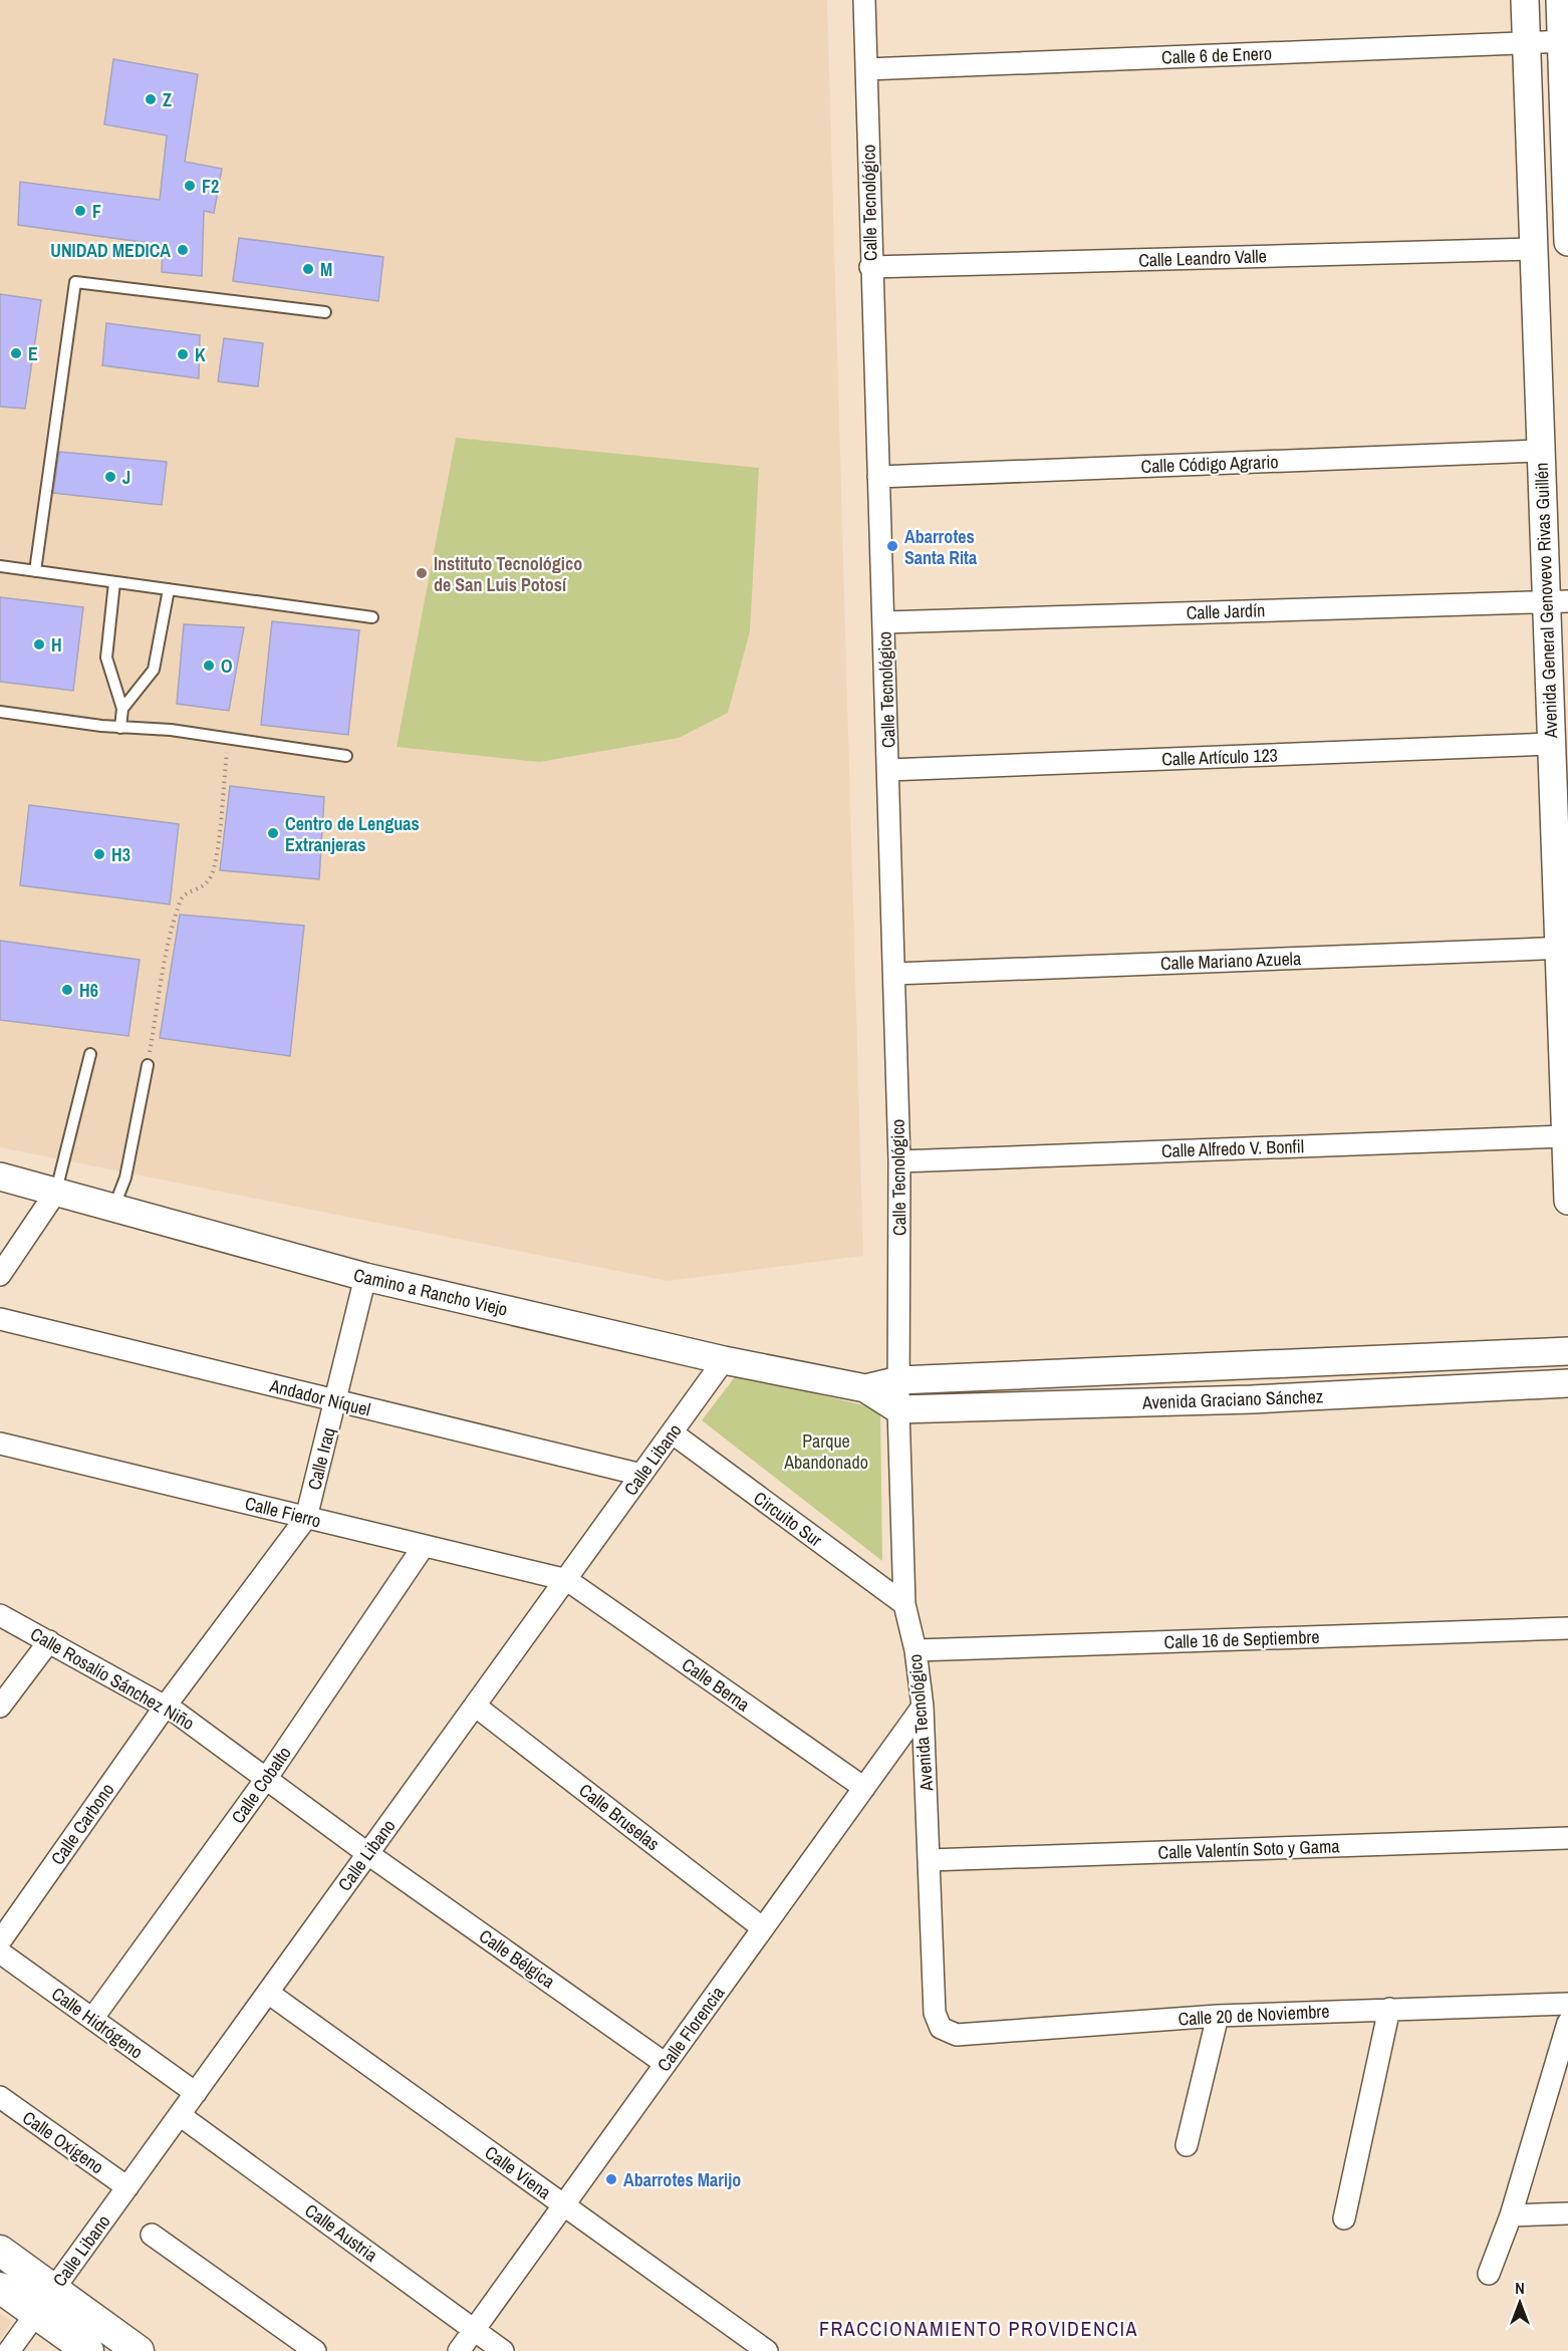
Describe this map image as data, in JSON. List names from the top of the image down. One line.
{"streets":{"street":["Calle 6 de Enero","Calle Tecnológico","Calle Leandro Valle","Calle Código Agrario","Avenida General Genovevo Rivas Guillén","Calle Jardín","Calle Artículo 123","Calle Mariano Azuela","Calle Alfredo V. Bonfil","Camino a Rancho Viejo","Andador Níquel","Avenida Graciano Sánchez","Calle Iraq","Calle Libano","Calle Fierro","Circuito Sur","Calle 16 de Septiembre","Calle Rosalío Sánchez Niño","Calle Berna","Avenida Tecnológico","Calle Cobalto","Calle Bruselas","Calle Carbono","Calle Valentín Soto y Gama","Calle Bélgica","Calle 20 de Noviembre","Calle Hidrógeno","Calle Florencia","Calle Oxígeno","Calle Viena","Calle Austria"]},"crossings":[["Calle 6 de Enero","Calle Tecnológico"],["Calle 6 de Enero","Avenida General Genovevo Rivas Guillén"],["Calle Tecnológico","Calle Leandro Valle"],["Calle Tecnológico","Calle Código Agrario"],["Calle Tecnológico","Calle Jardín"],["Calle Tecnológico","Calle Artículo 123"],["Calle Tecnológico","Calle Mariano Azuela"],["Calle Tecnológico","Calle Alfredo V. Bonfil"],["Calle Tecnológico","Camino a Rancho Viejo"],["Calle Tecnológico","Avenida Graciano Sánchez"],["Calle Tecnológico","Avenida Tecnológico"],["Calle Leandro Valle","Avenida General Genovevo Rivas Guillén"],["Calle Código Agrario","Avenida General Genovevo Rivas Guillén"],["Avenida General Genovevo Rivas Guillén","Calle Jardín"],["Avenida General Genovevo Rivas Guillén","Calle Artículo 123"],["Avenida General Genovevo Rivas Guillén","Calle Mariano Azuela"],["Avenida General Genovevo Rivas Guillén","Calle Alfredo V. Bonfil"],["Camino a Rancho Viejo","Avenida Graciano Sánchez"],["Camino a Rancho Viejo","Calle Iraq"],["Camino a Rancho Viejo","Calle Libano"],["Camino a Rancho Viejo","Avenida Tecnológico"],["Andador Níquel","Calle Iraq"],["Andador Níquel","Calle Libano"],["Avenida Graciano Sánchez","Avenida Tecnológico"],["Calle Iraq","Calle Fierro"],["Calle Iraq","Calle Rosalío Sánchez Niño"],["Calle Iraq","Calle Carbono"],["Calle Libano","Calle Fierro"],["Calle Libano","Circuito Sur"],["Calle Libano","Calle Rosalío Sánchez Niño"],["Calle Libano","Calle Berna"],["Calle Libano","Calle Bruselas"],["Calle Libano","Calle Bélgica"],["Calle Libano","Calle Hidrógeno"],["Calle Libano","Calle Oxígeno"],["Calle Libano","Calle Viena"],["Calle Libano","Calle Austria"],["Calle Fierro","Calle Berna"],["Calle Fierro","Calle Cobalto"],["Circuito Sur","Avenida Tecnológico"],["Calle 16 de Septiembre","Avenida Tecnológico"],["Calle Rosalío Sánchez Niño","Calle Cobalto"],["Calle Rosalío Sánchez Niño","Calle Carbono"],["Calle Rosalío Sánchez Niño","Calle Bélgica"],["Calle Berna","Calle Florencia"],["Avenida Tecnológico","Calle Valentín Soto y Gama"],["Avenida Tecnológico","Calle 20 de Noviembre"],["Avenida Tecnológico","Calle Florencia"],["Calle Cobalto","Calle Hidrógeno"],["Calle Bruselas","Calle Florencia"],["Calle Bélgica","Calle Florencia"],["Calle Florencia","Calle Viena"],["Calle Florencia","Calle Austria"]],"districts":["FRACCIONAMIENTO PROVIDENCIA"],"parks":["Parque Abandonado"],"places":["Z","F2","F","UNIDAD MEDICA","M","E","K","J","Abarrotes Santa Rita","Instituto Tecnológico de San Luis Potosí","H","O","Centro de Lenguas Extranjeras","H3","H6","Abarrotes Marijo"],"north":"top"}
